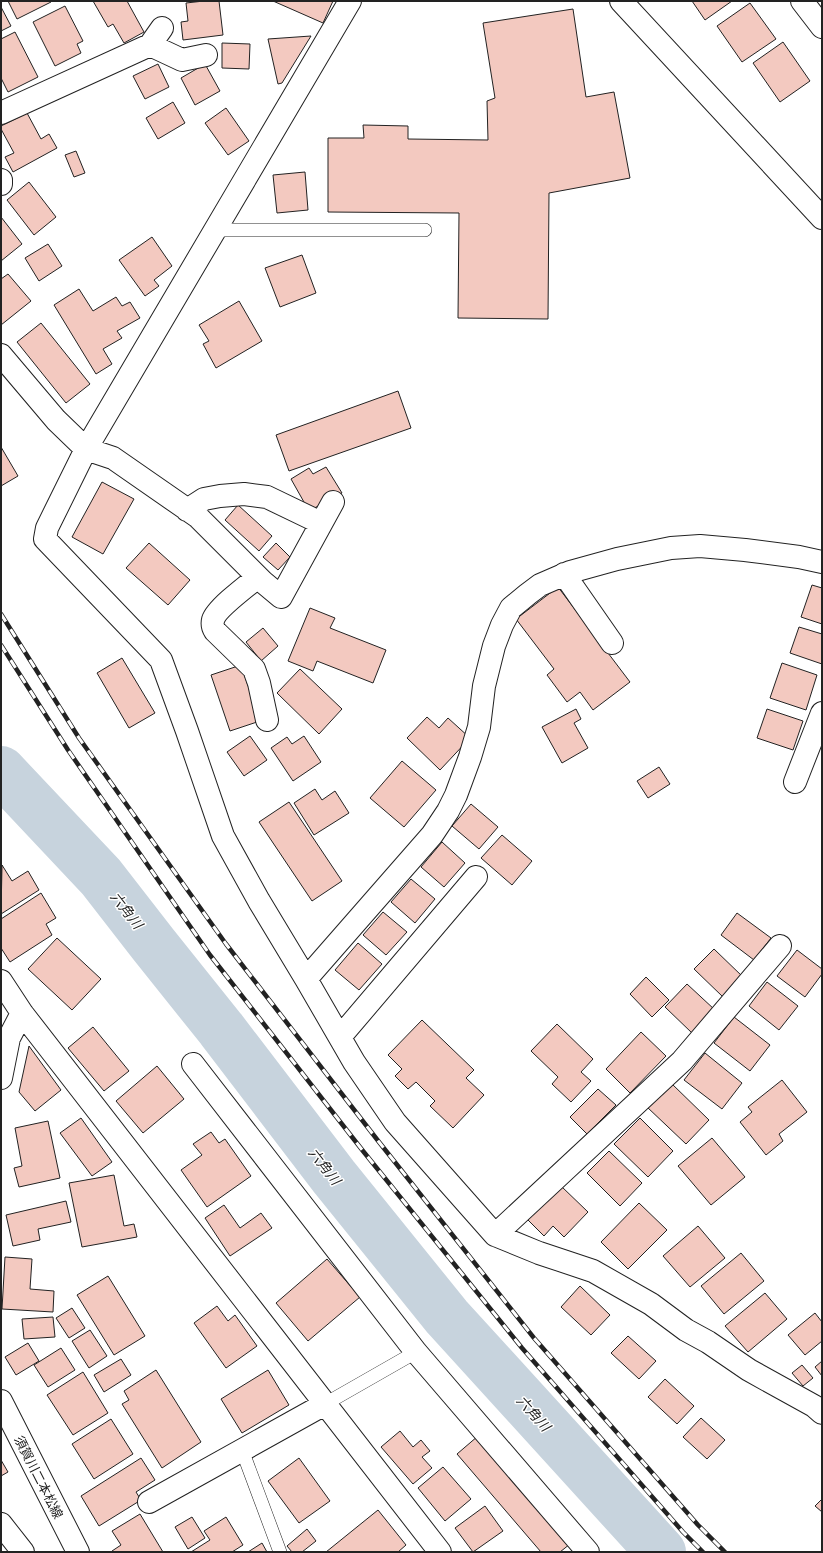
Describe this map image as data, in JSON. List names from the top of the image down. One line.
{"streets":{"street":["須賀川二本松線"]},"water":["六角川"]}
